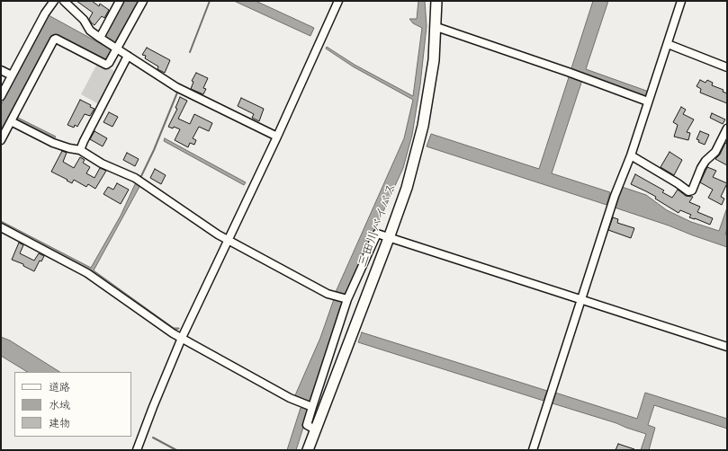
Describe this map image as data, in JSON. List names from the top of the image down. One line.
{"streets":{"highway":["三田川バイパス"]},"legend":["道路","水域","建物"]}
